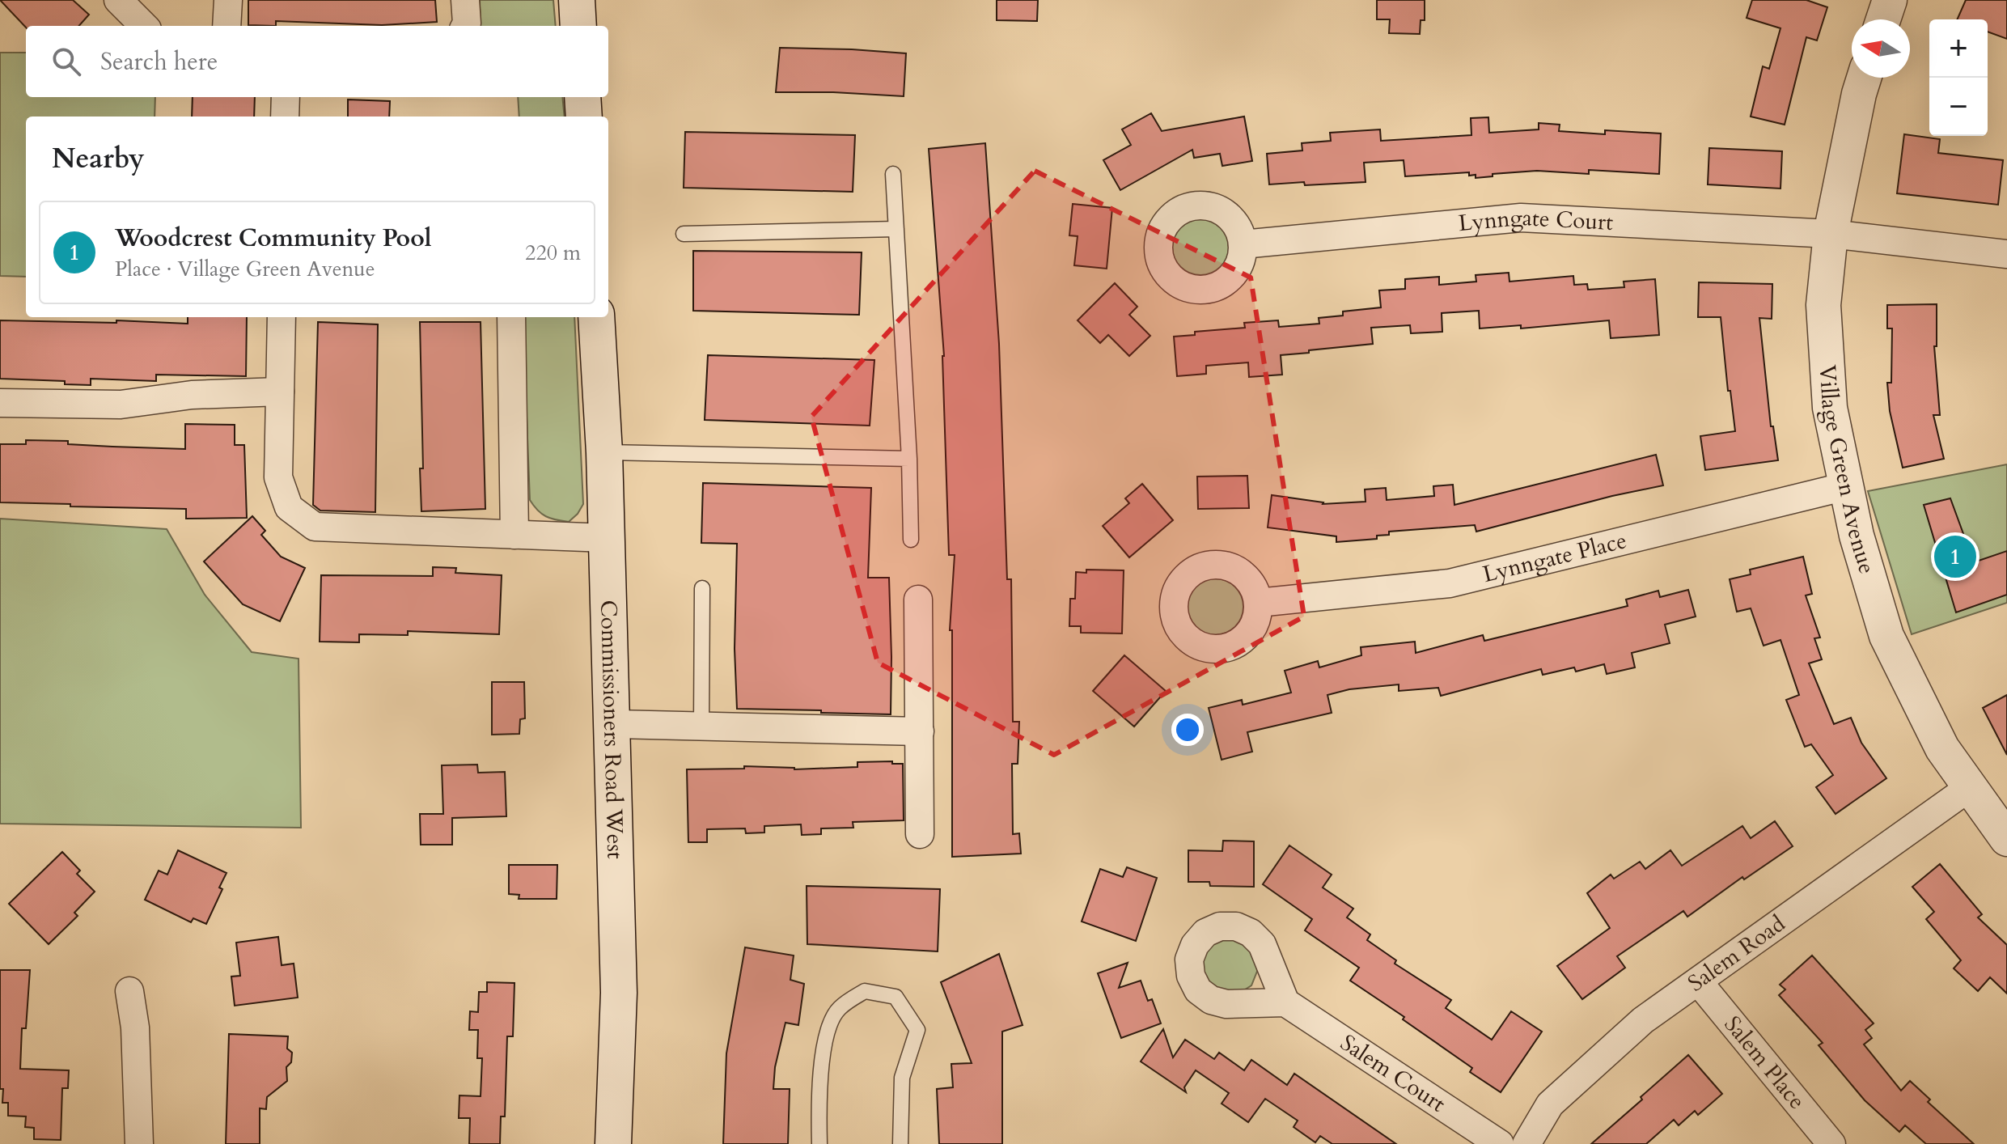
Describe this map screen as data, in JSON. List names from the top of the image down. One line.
{"streets":{"main road":["Commissioners Road West"],"street":["Lynngate Court","Village Green Avenue","Lynngate Place","Salem Road","Salem Place","Salem Court"]},"crossings":[["Lynngate Court","Village Green Avenue"],["Village Green Avenue","Lynngate Place"],["Village Green Avenue","Salem Road"],["Salem Road","Salem Place"]],"north":"left","page":{"map_buttons":["+","−"],"search":"Search here","heading":"Nearby","list":[{"mark":"1","name":"Woodcrest Community Pool","note":"Place · Village Green Avenue","value":"220 m"}],"pins":"1"}}
